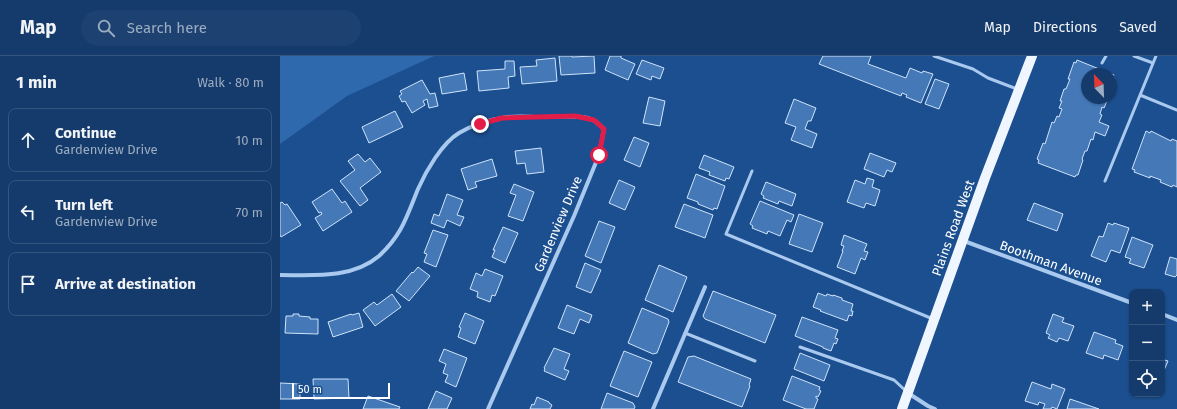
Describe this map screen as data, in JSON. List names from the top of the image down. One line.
{"streets":{"main road":["Plains Road West"],"street":["Gardenview Drive","Boothman Avenue"]},"crossings":[["Plains Road West","Boothman Avenue"]],"scale_bar":"50 m","north":"top left","page":{"header":"Map","search":"Search here","nav":["Map","Directions","Saved"],"heading":["1 min","Walk · 80 m"],"list":[["Continue","Gardenview Drive","10 m"],["Turn left","Gardenview Drive","70 m"],"Arrive at destination"],"map_buttons":["+","−"],"scale":"50 m"}}
